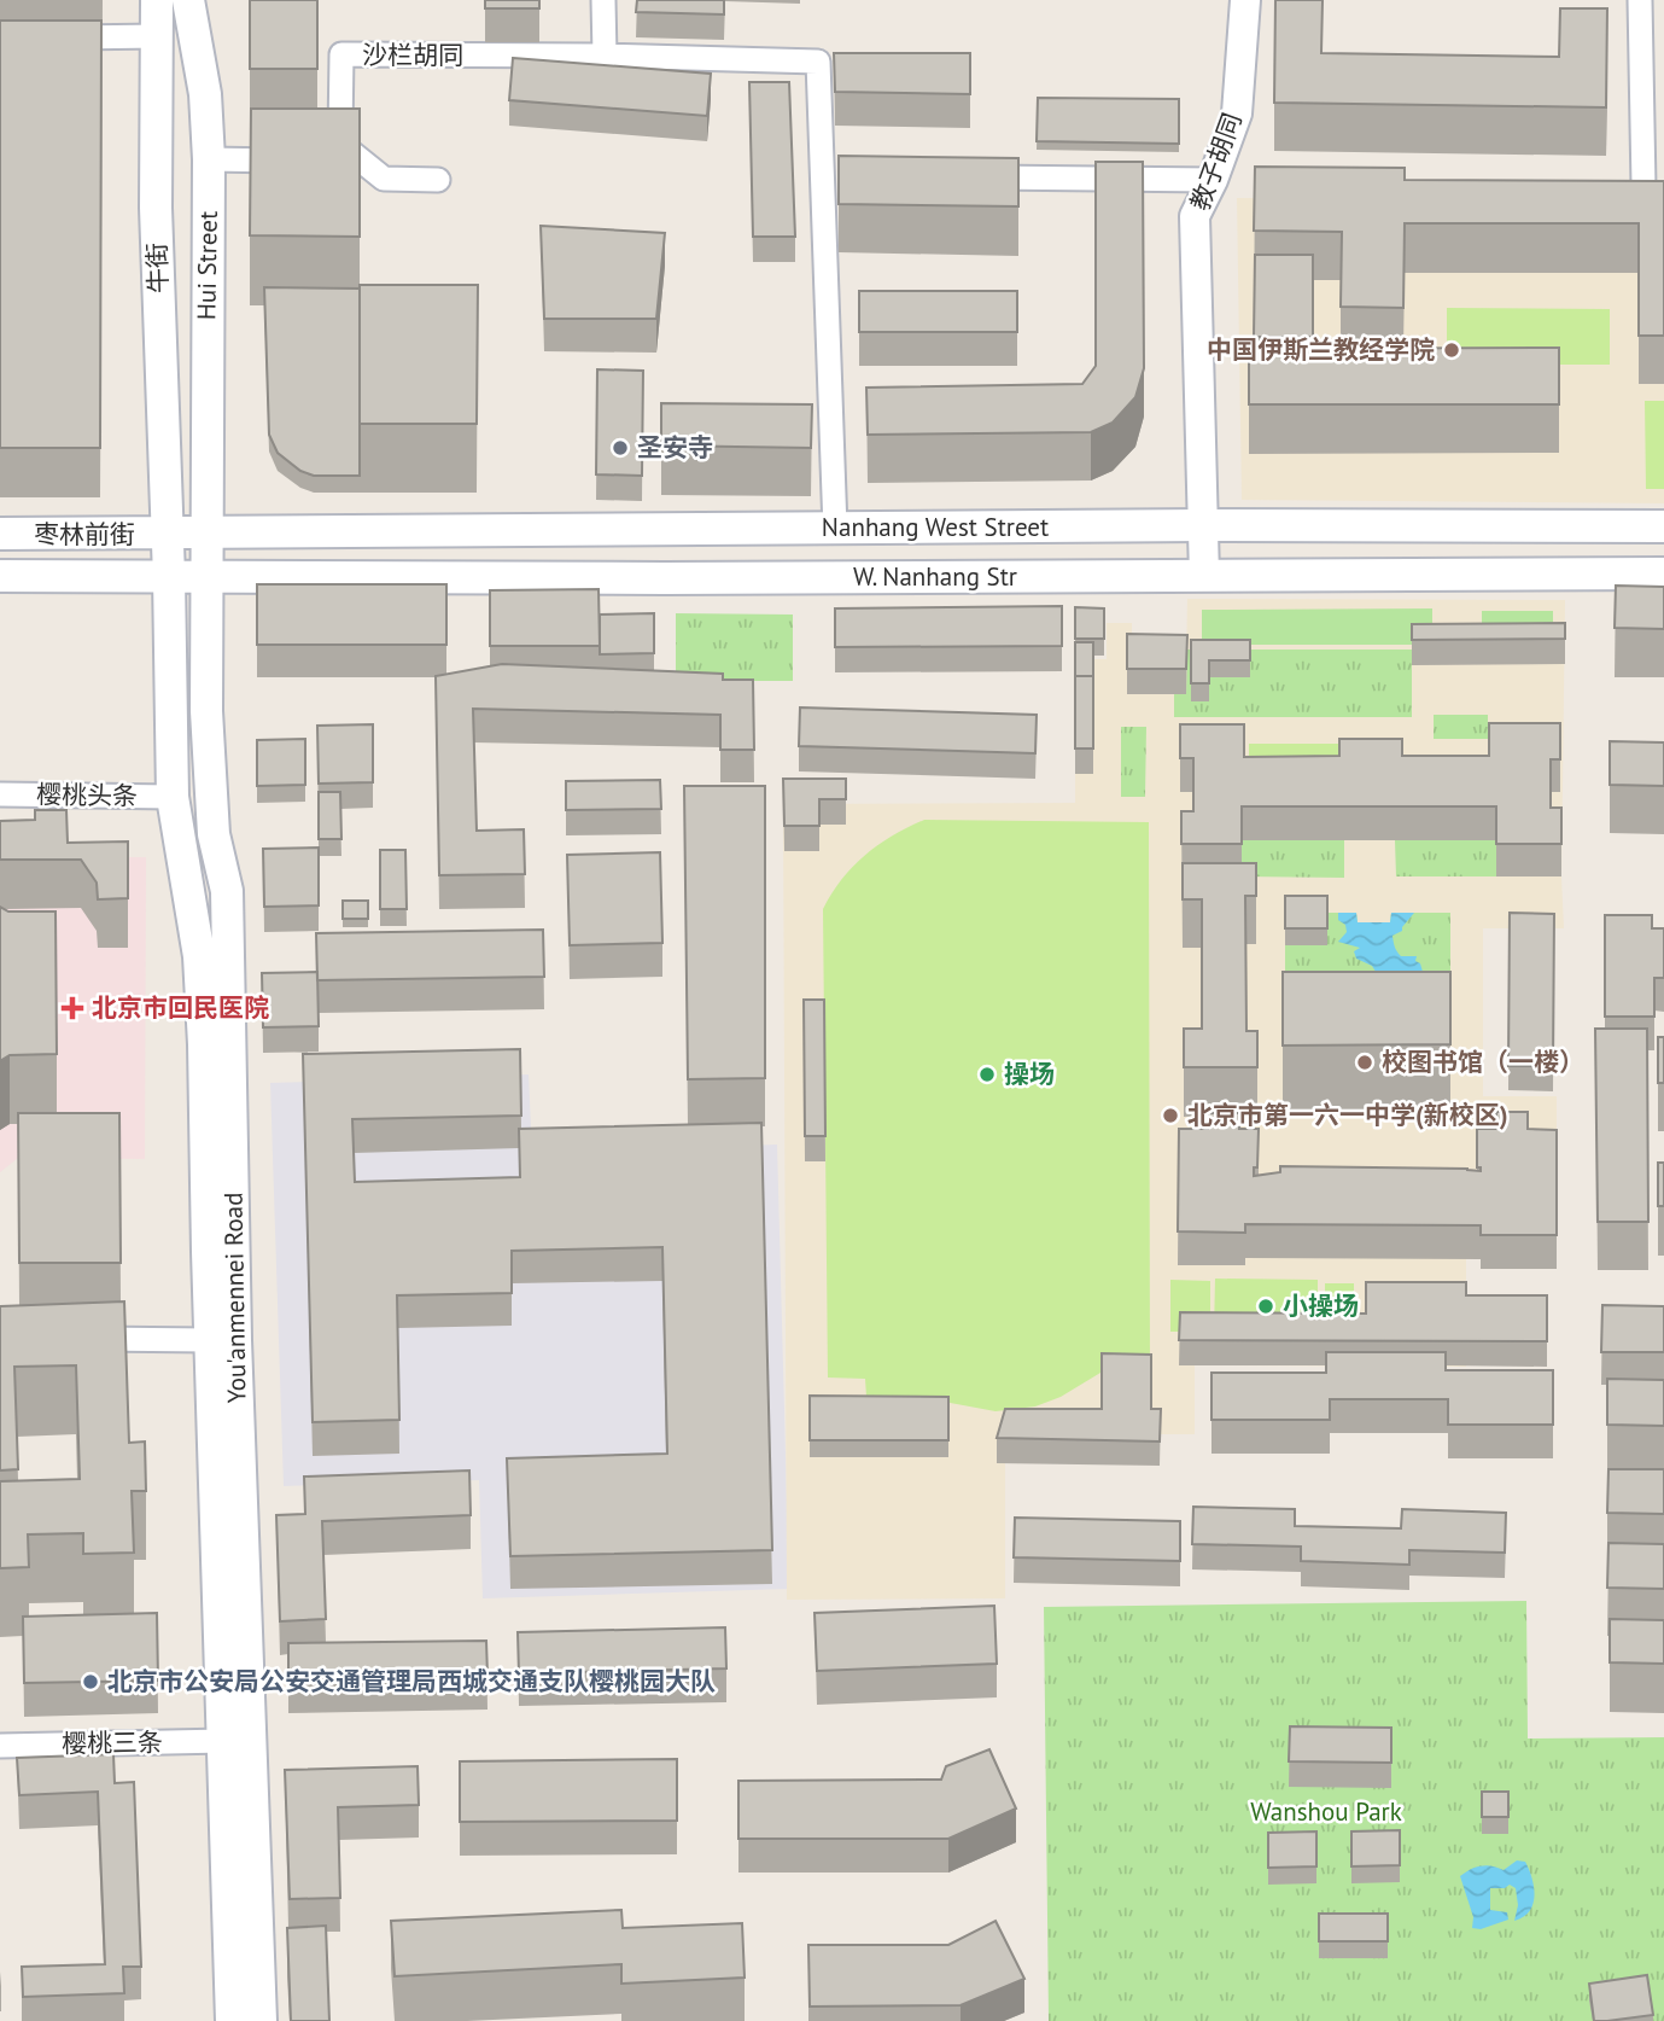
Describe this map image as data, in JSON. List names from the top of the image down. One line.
{"streets":{"main road":["Hui Street","牛街","Nanhang West Street","枣林前街","W. Nanhang Str","You'anmennei Road"],"street":["沙栏胡同","教子胡同","樱桃头条","樱桃三条"]},"crossings":[["教子胡同","Nanhang West Street"],["教子胡同","W. Nanhang Str"],["Hui Street","Nanhang West Street"],["Hui Street","W. Nanhang Str"],["Hui Street","You'anmennei Road"],["牛街","Nanhang West Street"],["牛街","枣林前街"],["牛街","W. Nanhang Str"],["牛街","You'anmennei Road"],["Nanhang West Street","枣林前街"],["W. Nanhang Str","You'anmennei Road"],["樱桃头条","You'anmennei Road"],["You'anmennei Road","樱桃三条"]],"parks":["Wanshou Park"],"places":{"other":["中国伊斯兰教经学院","圣安寺","校图书馆（一楼）","操场","北京市第一六一中学(新校区)","小操场","北京市公安局公安交通管理局西城交通支队樱桃园大队"],"health":["北京市回民医院"]}}
